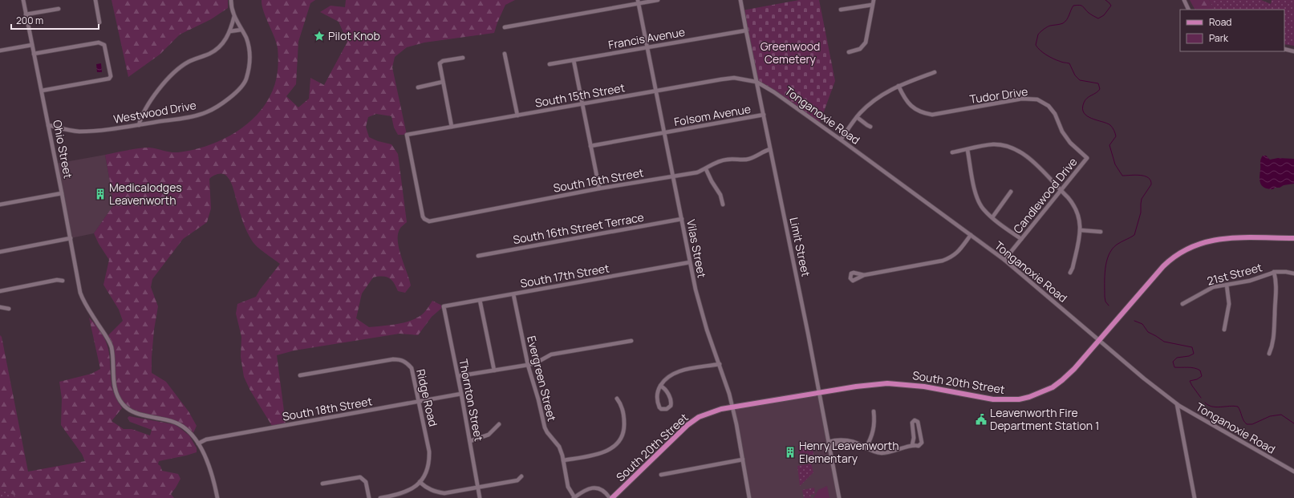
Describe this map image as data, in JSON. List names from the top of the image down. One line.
{"streets":{"main road":["South 20th Street"],"street":["Francis Avenue","South 15th Street","Tudor Drive","Westwood Drive","Folsom Avenue","Tonganoxie Road","Ohio Street","South 16th Street","Candlewood Drive","South 16th Street Terrace","Limit Street","Vilas Street","21st Street","South 17th Street","Evergreen Street","Ridge Road","Thornton Street","South 18th Street"]},"crossings":[["Francis Avenue","Limit Street"],["Francis Avenue","Vilas Street"],["South 15th Street","Tonganoxie Road"],["South 15th Street","South 16th Street"],["South 15th Street","Limit Street"],["South 15th Street","Vilas Street"],["Tudor Drive","Candlewood Drive"],["Westwood Drive","Ohio Street"],["Folsom Avenue","Limit Street"],["Folsom Avenue","Vilas Street"],["Tonganoxie Road","Candlewood Drive"],["Tonganoxie Road","Limit Street"],["Tonganoxie Road","South 20th Street"],["Ohio Street","South 18th Street"],["South 16th Street","Limit Street"],["South 16th Street","Vilas Street"],["South 16th Street Terrace","Vilas Street"],["Limit Street","South 20th Street"],["Vilas Street","South 17th Street"],["Vilas Street","South 20th Street"],["South 17th Street","Evergreen Street"],["South 17th Street","Thornton Street"],["Ridge Road","South 18th Street"],["Thornton Street","South 18th Street"]],"parks":["Greenwood Cemetery"],"places":{"place":["Pilot Knob"],"building":["Medicalodges Leavenworth","Henry Leavenworth Elementary"],"public building":["Leavenworth Fire Department Station 1"]},"legend":["Road","Park"],"scale_bar":"200 m"}
